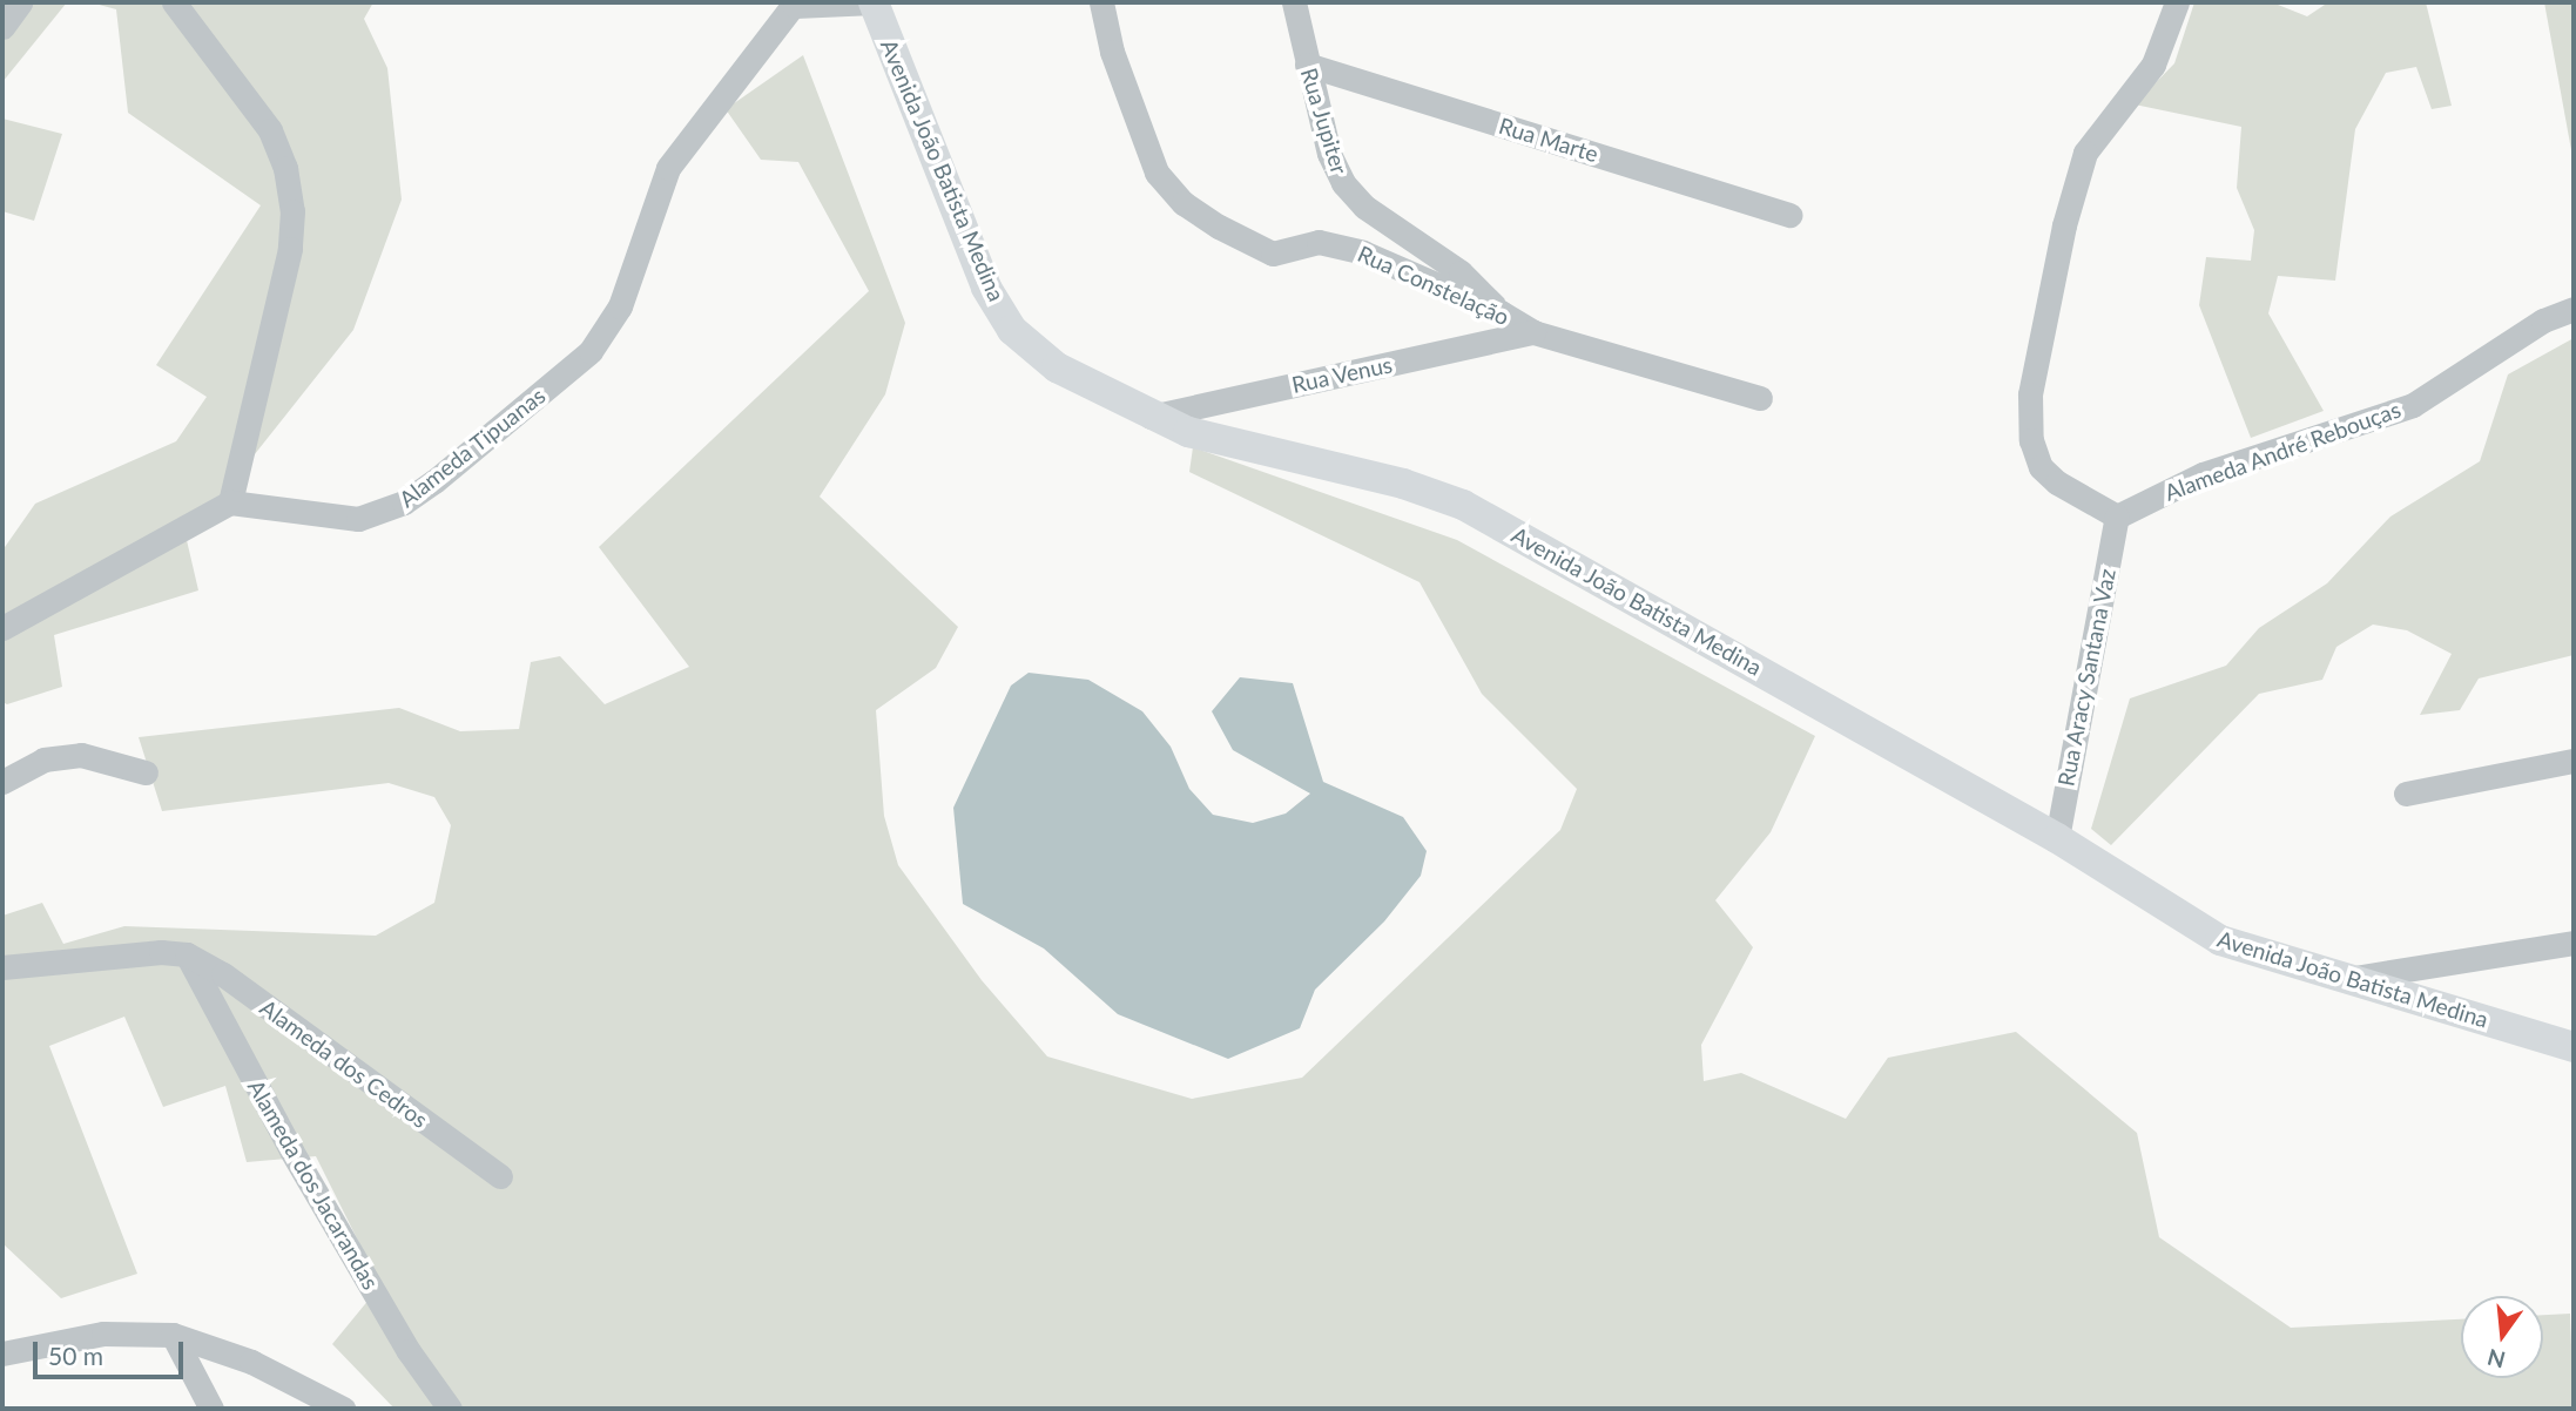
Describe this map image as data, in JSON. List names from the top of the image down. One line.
{"streets":{"main road":["Avenida João Batista Medina"],"street":["Rua Jupiter","Rua Marte","Rua Constelação","Rua Venus","Alameda Tipuanas","Alameda André Rebouças","Rua Aracy Santana Vaz","Alameda dos Cedros","Alameda dos Jacarandas"]},"crossings":[["Rua Jupiter","Rua Marte"],["Rua Jupiter","Rua Constelação"],["Avenida João Batista Medina","Rua Venus"],["Avenida João Batista Medina","Rua Aracy Santana Vaz"],["Rua Constelação","Rua Venus"],["Alameda André Rebouças","Rua Aracy Santana Vaz"],["Alameda dos Cedros","Alameda dos Jacarandas"]],"scale_bar":"50 m","north":"bottom"}
